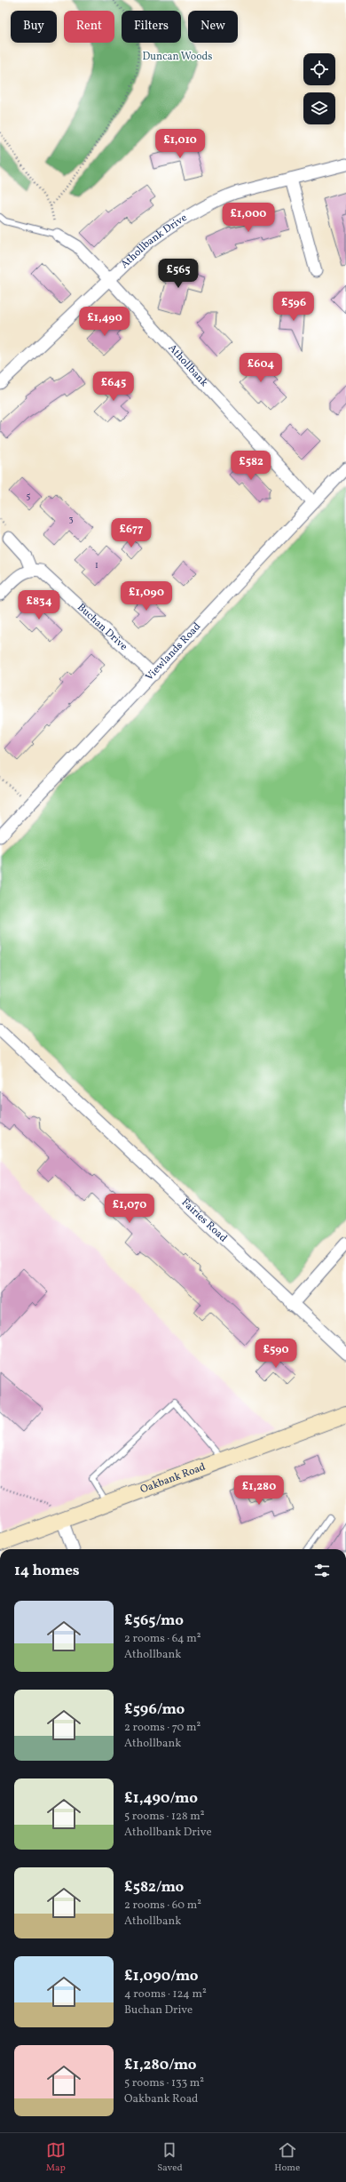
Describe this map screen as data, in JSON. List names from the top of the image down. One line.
{"streets":{"street":["Athollbank Drive","Athollbank","Buchan Drive","Viewlands Road","Fairies Road","Oakbank Road"]},"crossings":[["Athollbank Drive","Athollbank"],["Athollbank","Viewlands Road"],["Buchan Drive","Viewlands Road"]],"parks":["Duncan Woods"],"house_numbers":["5","3","1"],"page":{"chip":["Buy","Rent","Filters","New"],"price":["£1,010","£1,000","£565","£596","£1,490","£604","£645","£582","£677","£1,090","£834","£1,070","£590","£1,280"],"heading":"14 homes","list":[{"name":"£565/mo","note":"2 rooms · 64 m² · Athollbank"},{"name":"£596/mo","note":"2 rooms · 70 m² · Athollbank"},{"name":"£1,490/mo","note":"5 rooms · 128 m² · Athollbank Drive"},{"name":"£582/mo","note":"2 rooms · 60 m² · Athollbank"},{"name":"£1,090/mo","note":"4 rooms · 124 m² · Buchan Drive"},{"name":"£1,280/mo","note":"5 rooms · 133 m² · Oakbank Road"}],"tabs":["Map","Saved","Home"]}}
